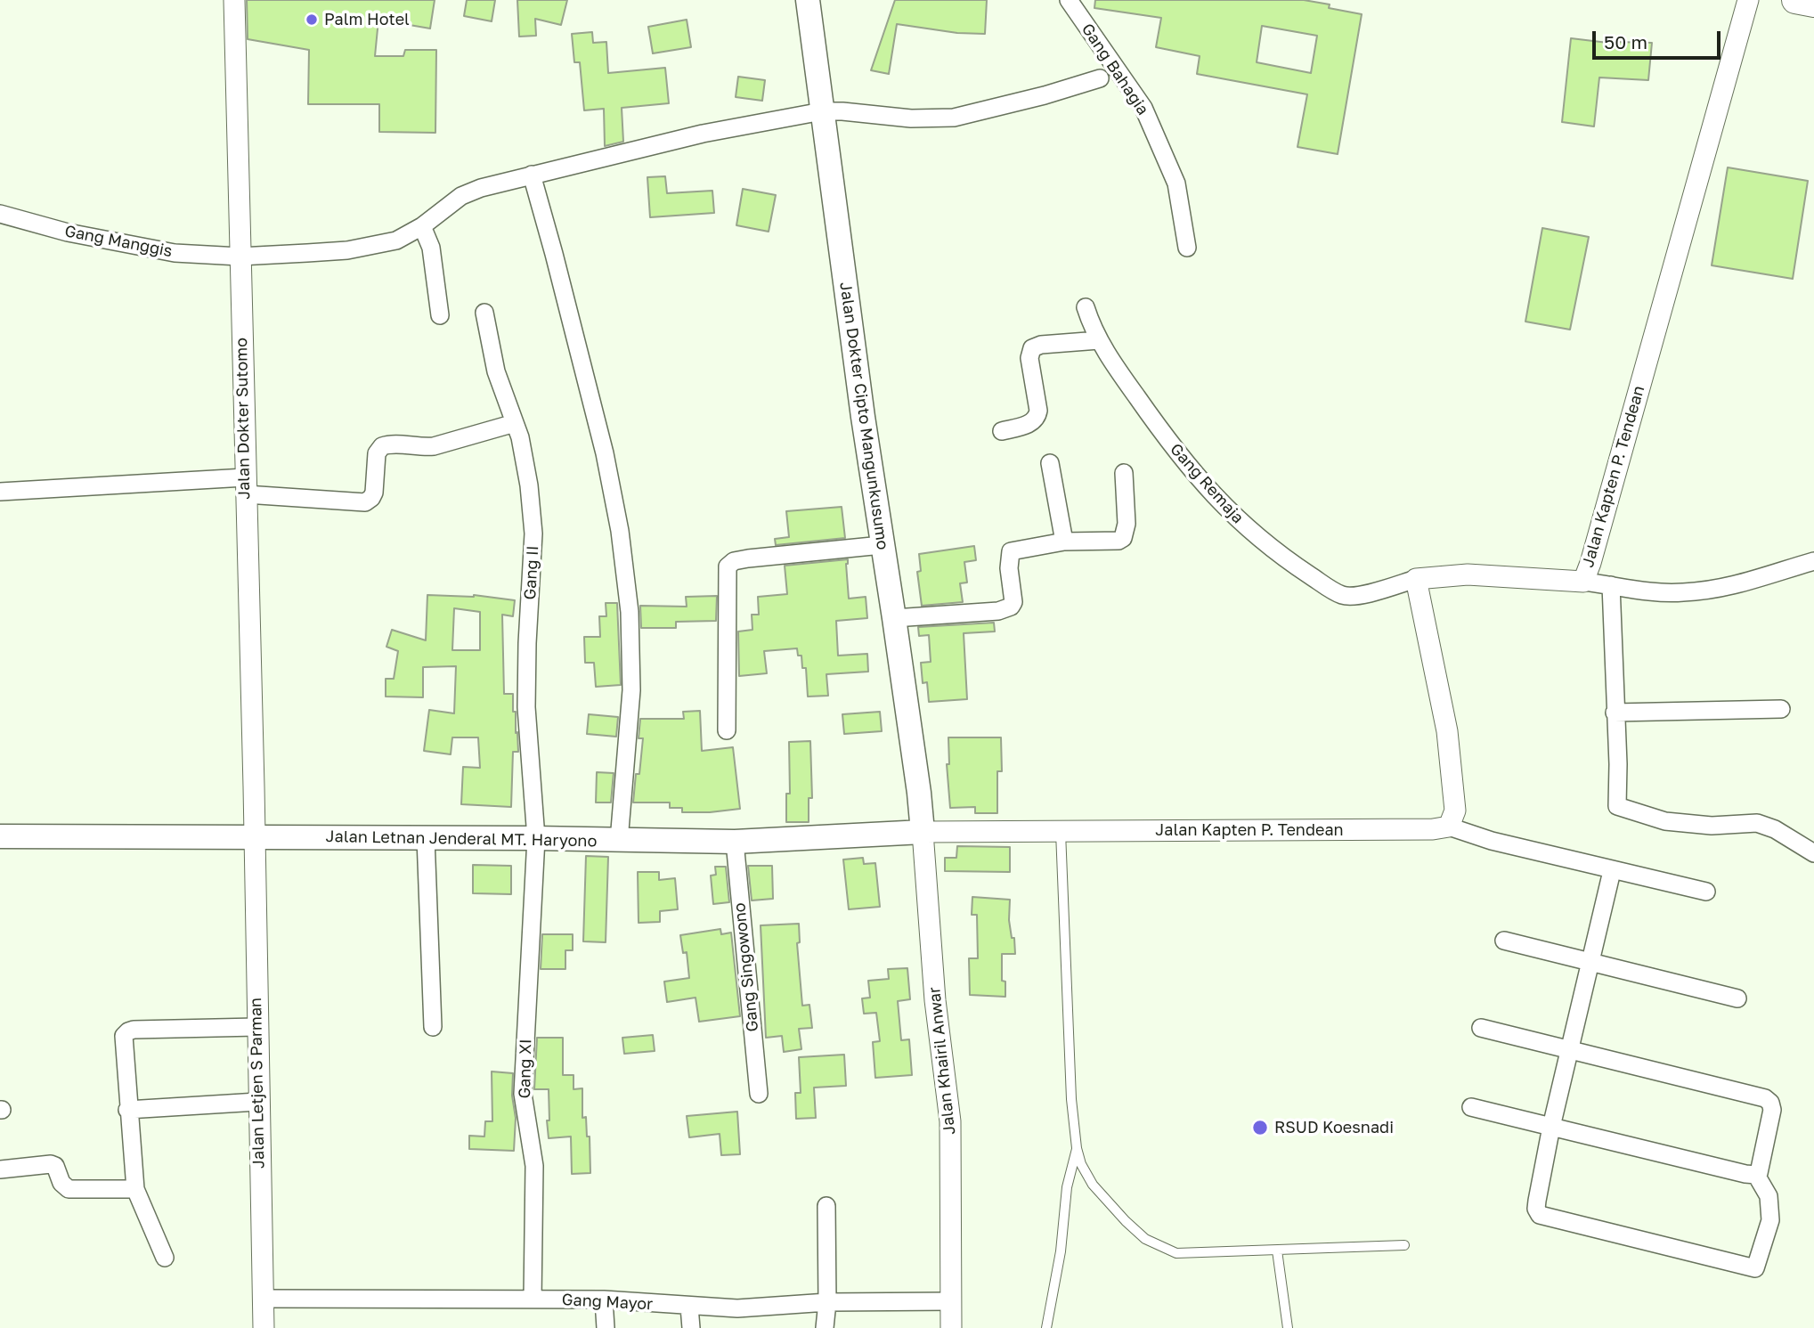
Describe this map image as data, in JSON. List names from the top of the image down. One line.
{"streets":{"main road":["Jalan Dokter Cipto Mangunkusumo","Jalan Letnan Jenderal MT. Haryono"],"street":["Gang Bahagia","Gang Manggis","Jalan Dokter Sutomo","Jalan Kapten P. Tendean","Gang Remaja","Gang II","Gang Singowono","Jalan Khairil Anwar","Gang XI","Jalan Letjen S Parman","Gang Mayor"]},"crossings":[["Gang Manggis","Jalan Dokter Cipto Mangunkusumo"],["Gang Manggis","Jalan Dokter Sutomo"],["Jalan Dokter Cipto Mangunkusumo","Jalan Kapten P. Tendean"],["Jalan Dokter Cipto Mangunkusumo","Jalan Letnan Jenderal MT. Haryono"],["Jalan Dokter Cipto Mangunkusumo","Jalan Khairil Anwar"],["Jalan Dokter Sutomo","Jalan Letnan Jenderal MT. Haryono"],["Jalan Dokter Sutomo","Jalan Letjen S Parman"],["Jalan Kapten P. Tendean","Gang Remaja"],["Jalan Kapten P. Tendean","Jalan Letnan Jenderal MT. Haryono"],["Jalan Kapten P. Tendean","Jalan Khairil Anwar"],["Gang II","Jalan Letnan Jenderal MT. Haryono"],["Gang II","Gang XI"],["Jalan Letnan Jenderal MT. Haryono","Gang Singowono"],["Jalan Letnan Jenderal MT. Haryono","Jalan Khairil Anwar"],["Jalan Letnan Jenderal MT. Haryono","Gang XI"],["Jalan Letnan Jenderal MT. Haryono","Jalan Letjen S Parman"],["Jalan Khairil Anwar","Gang Mayor"],["Gang XI","Gang Mayor"],["Jalan Letjen S Parman","Gang Mayor"]],"places":["Palm Hotel","RSUD Koesnadi"],"scale_bar":"50 m"}
